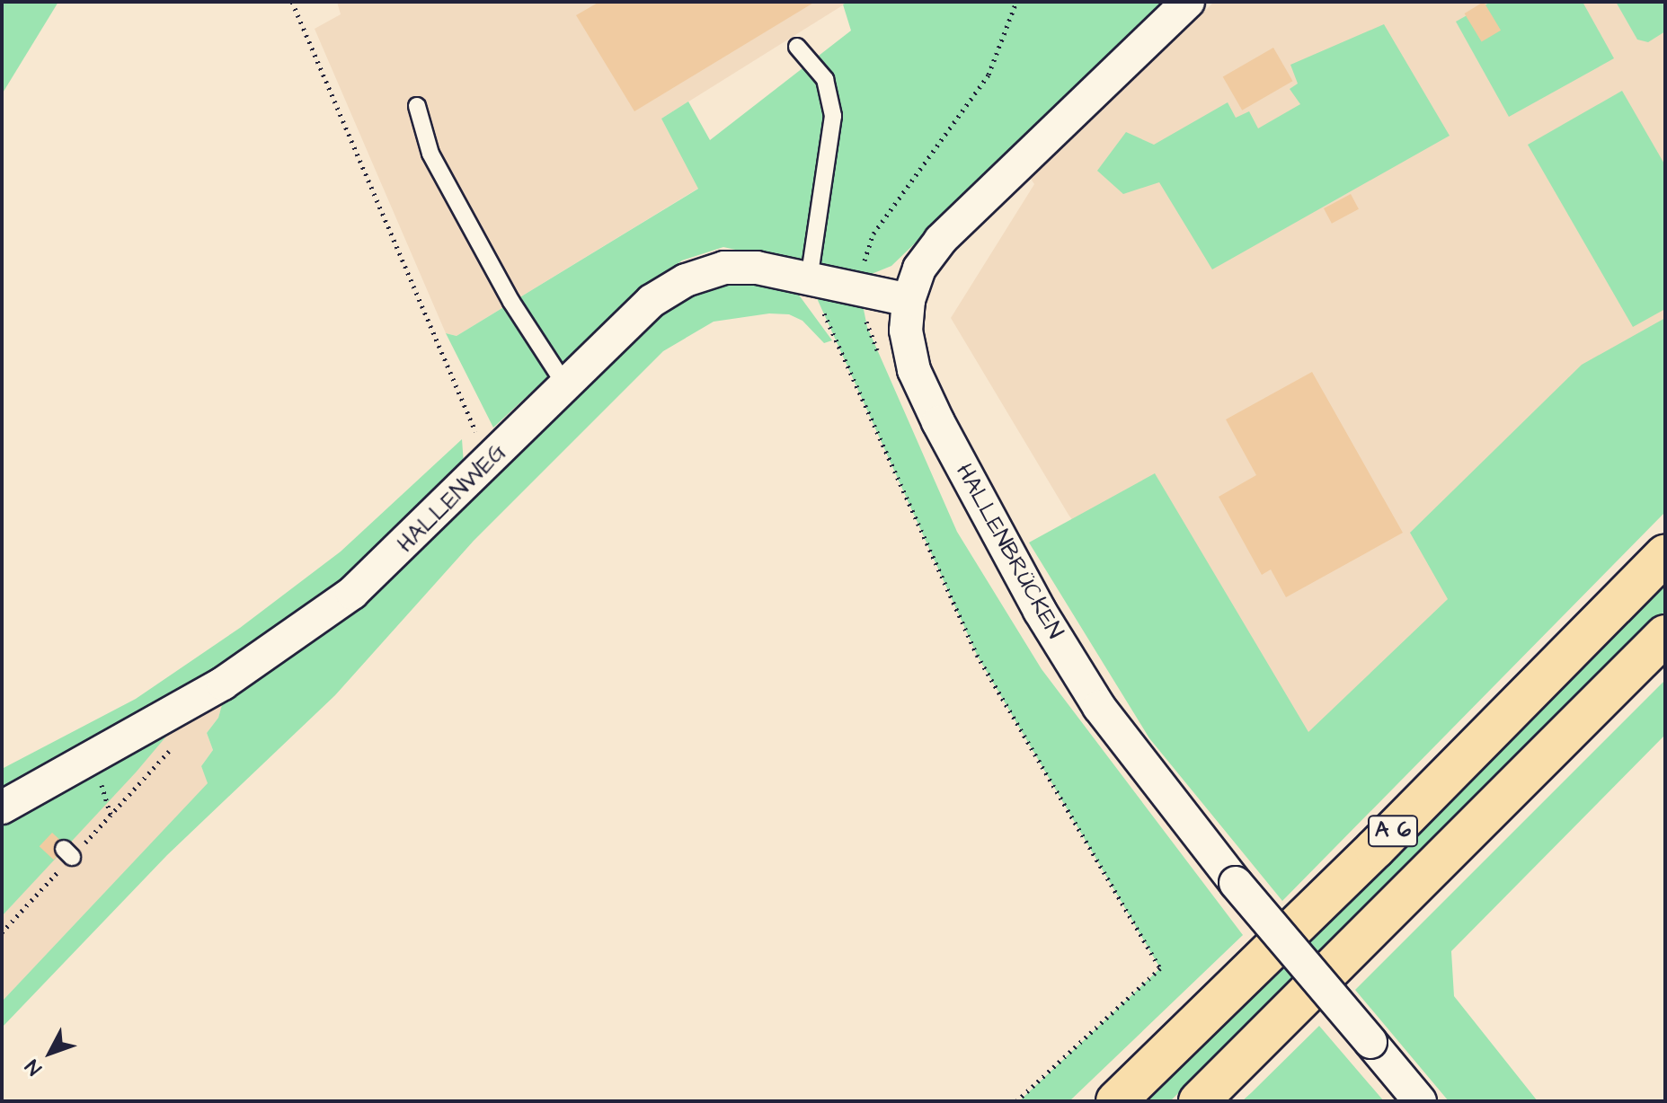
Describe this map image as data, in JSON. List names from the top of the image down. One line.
{"streets":{"highway":["A 6"],"street":["HALLENWEG","HALLENBRÜCKEN"]},"crossings":[["HALLENWEG","HALLENBRÜCKEN"]],"north":"bottom left"}
